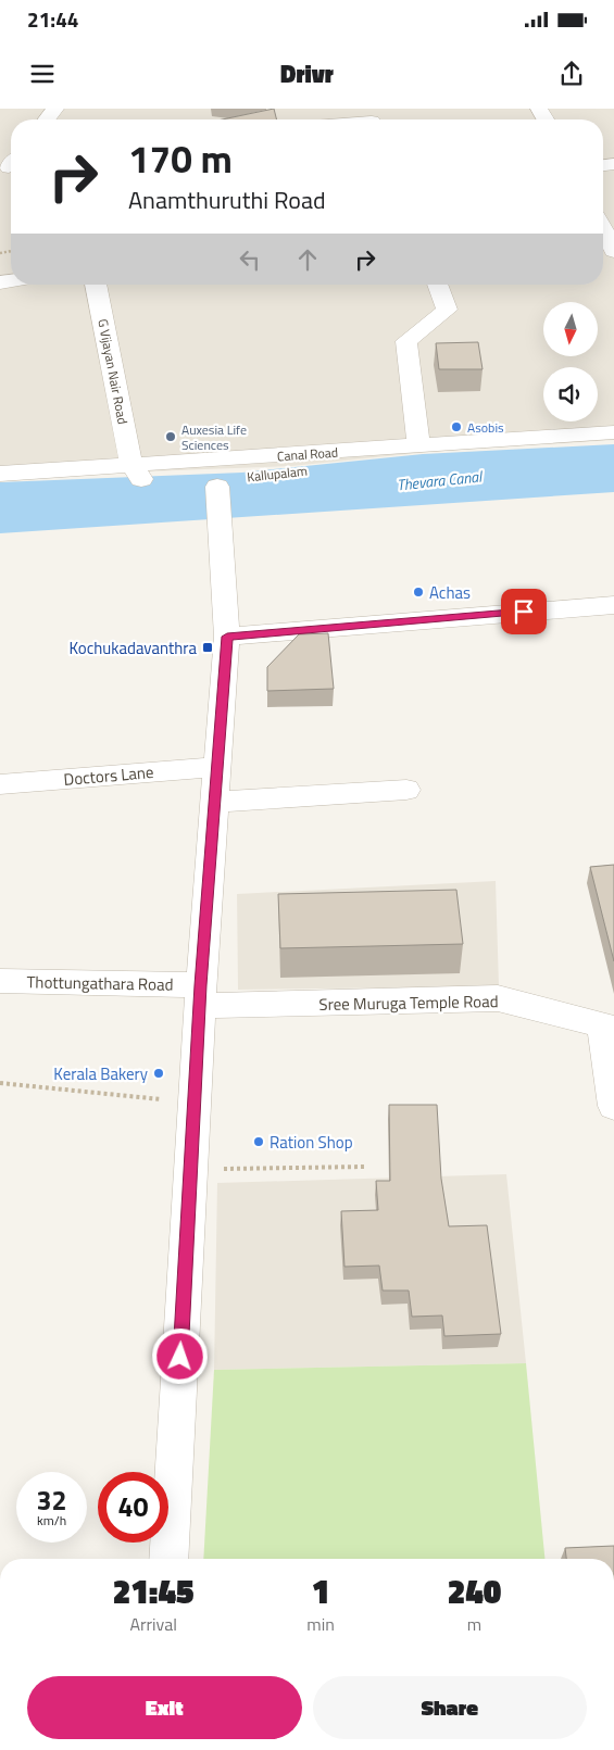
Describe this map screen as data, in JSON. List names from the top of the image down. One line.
{"streets":{"street":["G Vijayan Nair Road","Canal Road","Kallupalam","Doctors Lane","Thottungathara Road","Sree Muruga Temple Road"]},"crossings":[["G Vijayan Nair Road","Canal Road"],["Canal Road","Kallupalam"],["Thottungathara Road","Sree Muruga Temple Road"]],"water":["Thevara Canal"],"places":{"other":["Asobis","Auxesia Life Sciences","Achas","Kerala Bakery","Ration Shop"],"transit":["Kochukadavanthra"]},"north":"bottom","page":{"status":"21:44","header":"Drivr","turn":["170 m","Anamthuruthi Road"],"speed":"32 km/h","limit":"40","eta":["21:45","Arrival","1","min","240","m"],"buttons":["Exit","Share"]}}
